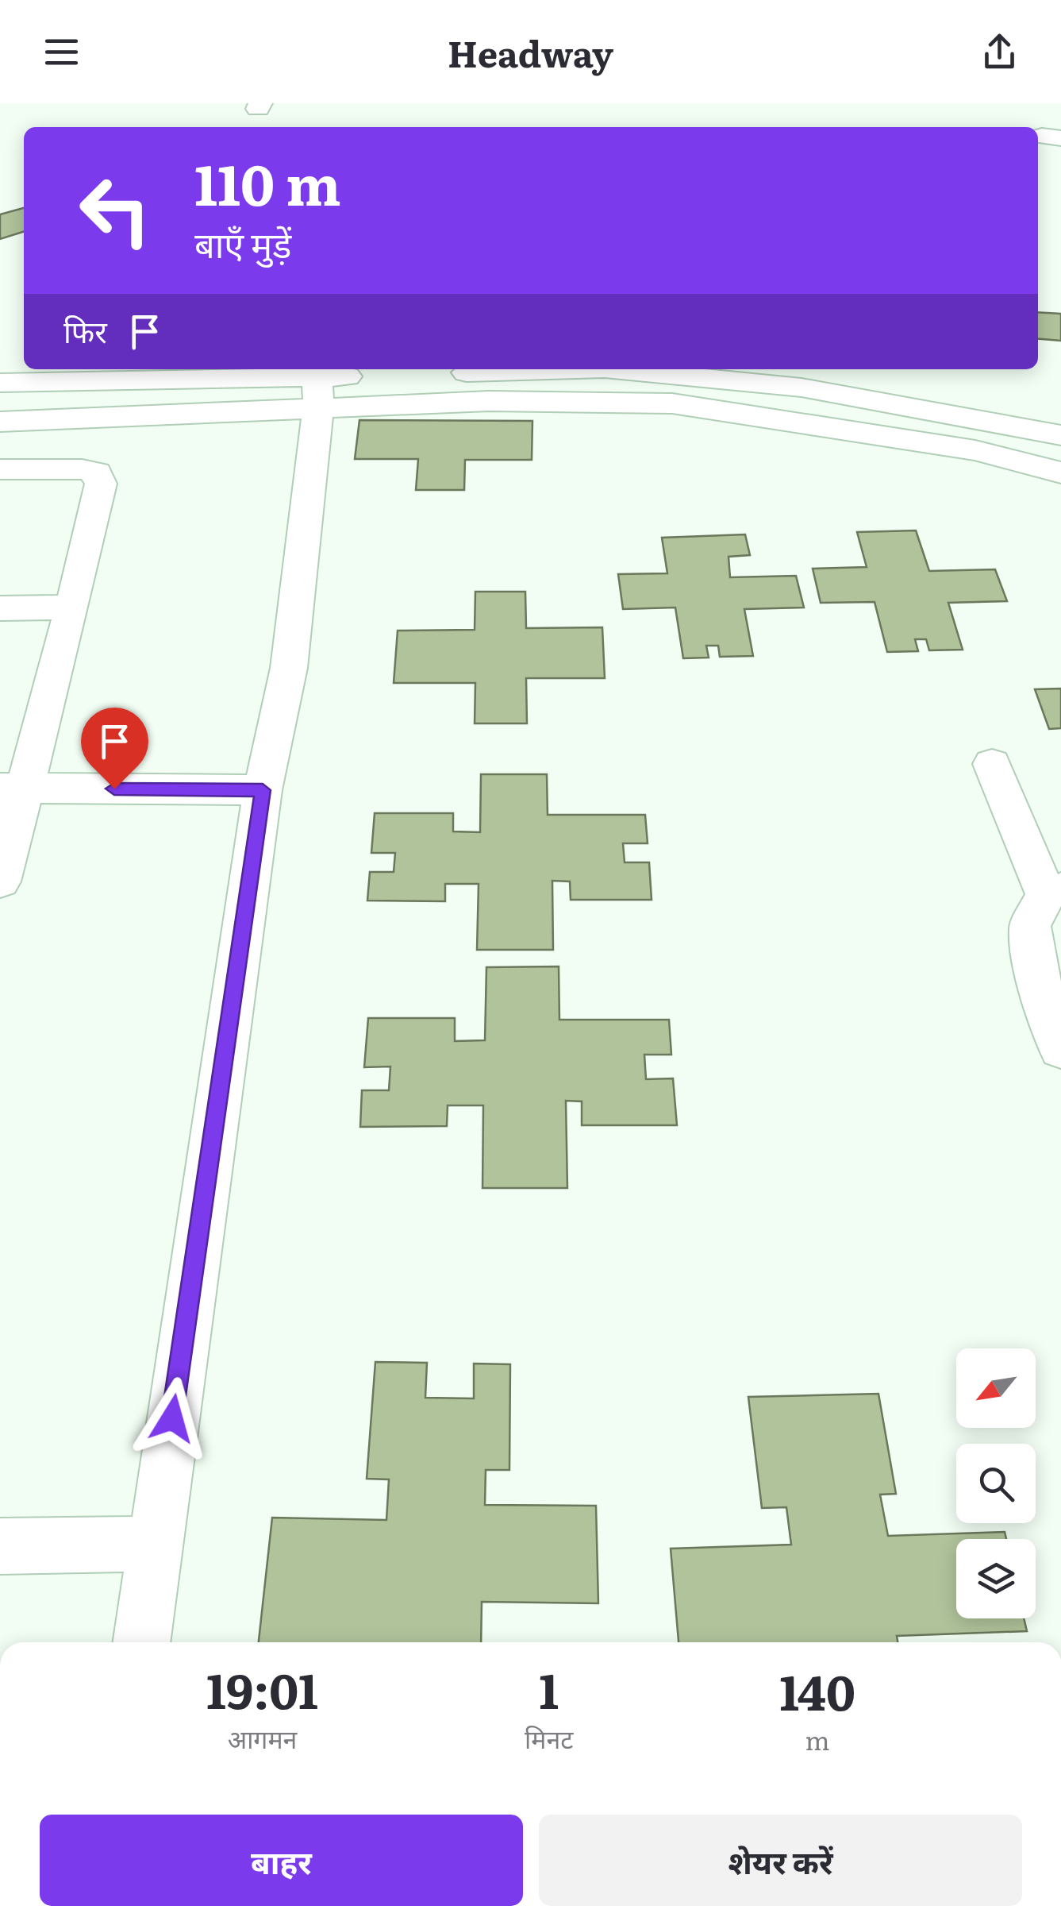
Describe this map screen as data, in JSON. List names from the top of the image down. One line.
{"north":"bottom left","page":{"header":"Headway","turn":["110 m","बाएँ मुड़ें"],"then":"फिर","eta":["19:01","आगमन","1","मिनट","140","m"],"buttons":["बाहर","शेयर करें"]}}
